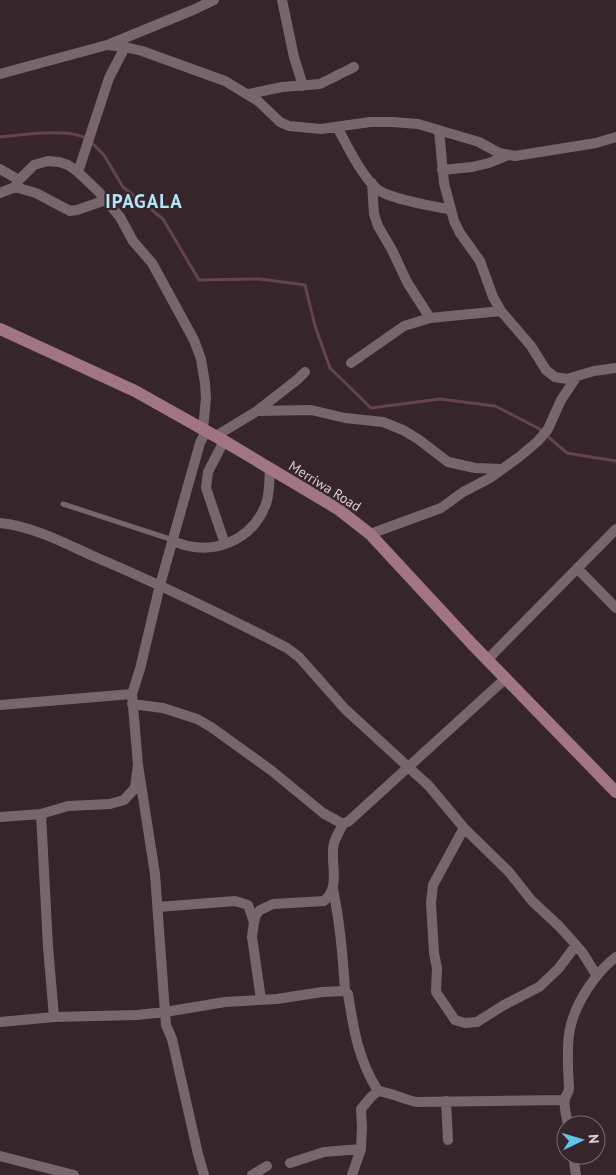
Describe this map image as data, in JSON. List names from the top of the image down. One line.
{"streets":{"street":["Merriwa Road"]},"districts":["IPAGALA"],"north":"right"}
